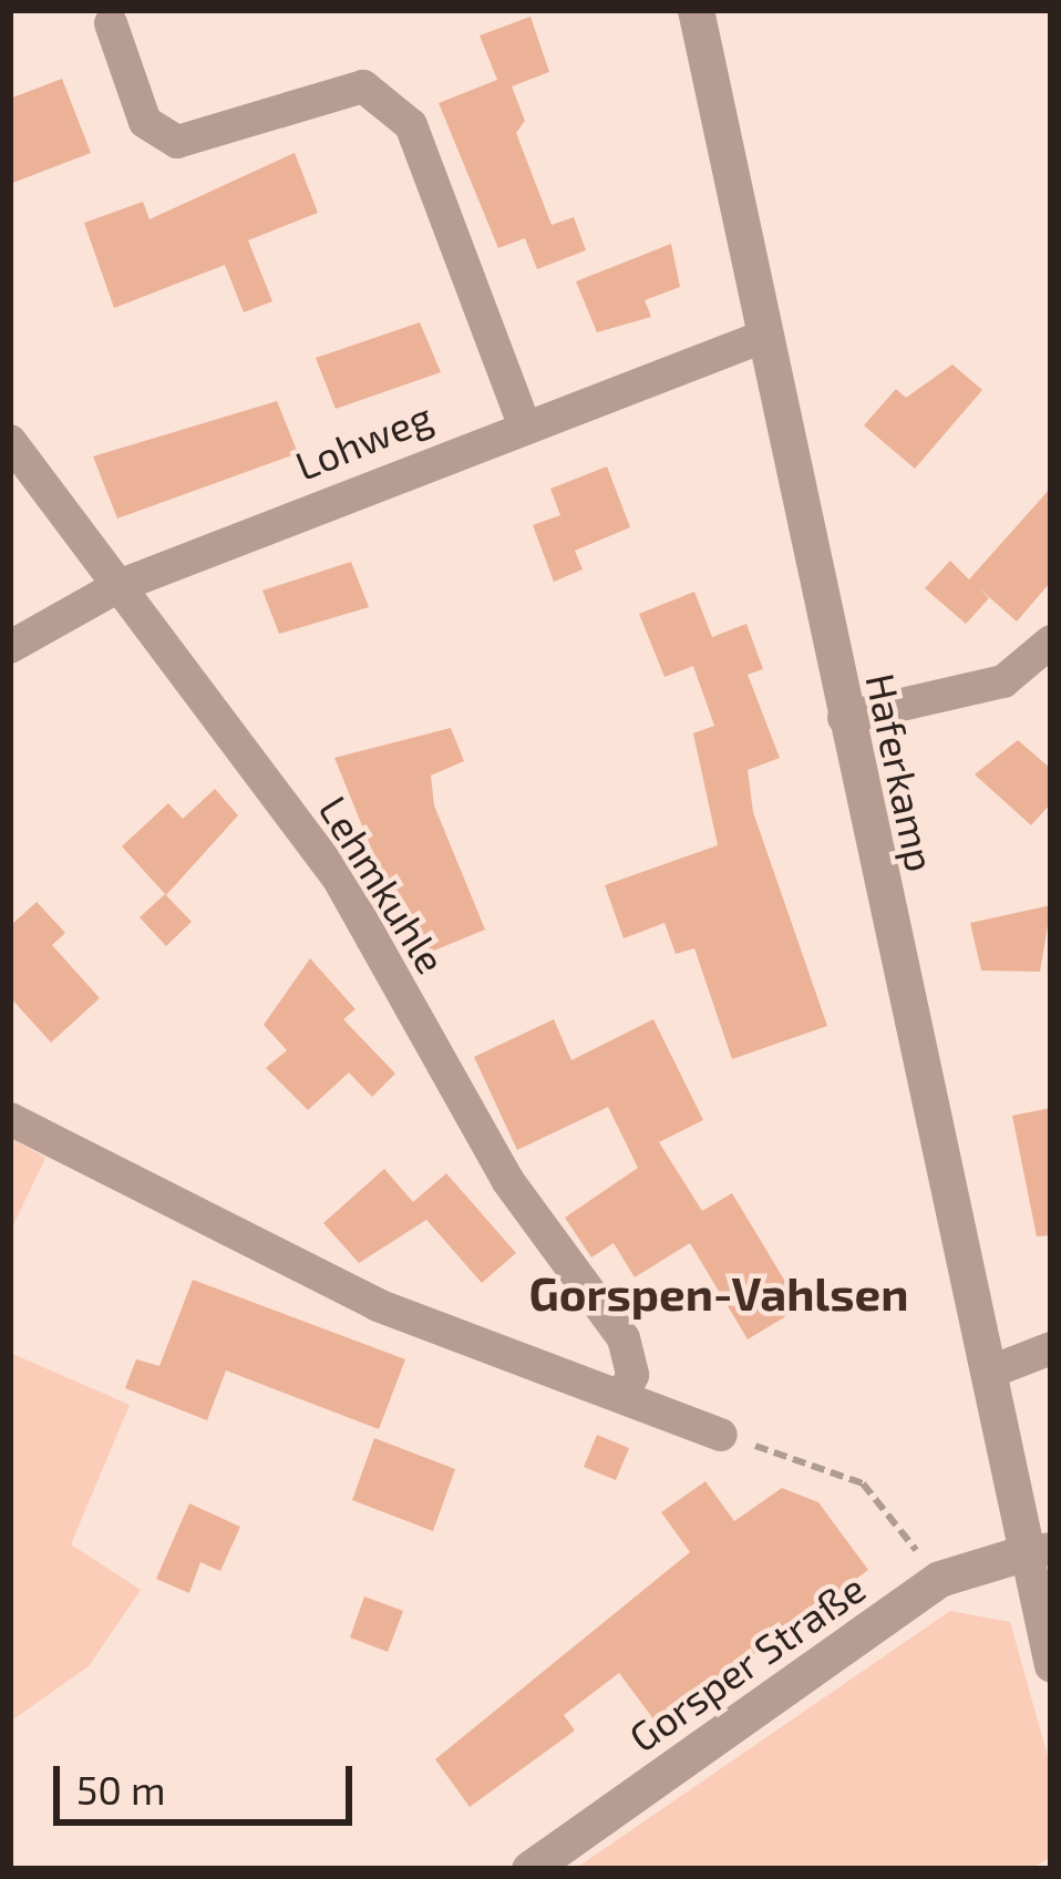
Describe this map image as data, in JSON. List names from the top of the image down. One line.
{"streets":{"street":["Lohweg","Haferkamp","Lehmkuhle","Gorsper Straße"]},"crossings":[["Lohweg","Haferkamp"],["Lohweg","Lehmkuhle"],["Haferkamp","Gorsper Straße"]],"districts":["Gorspen-Vahlsen"],"scale_bar":"50 m"}
